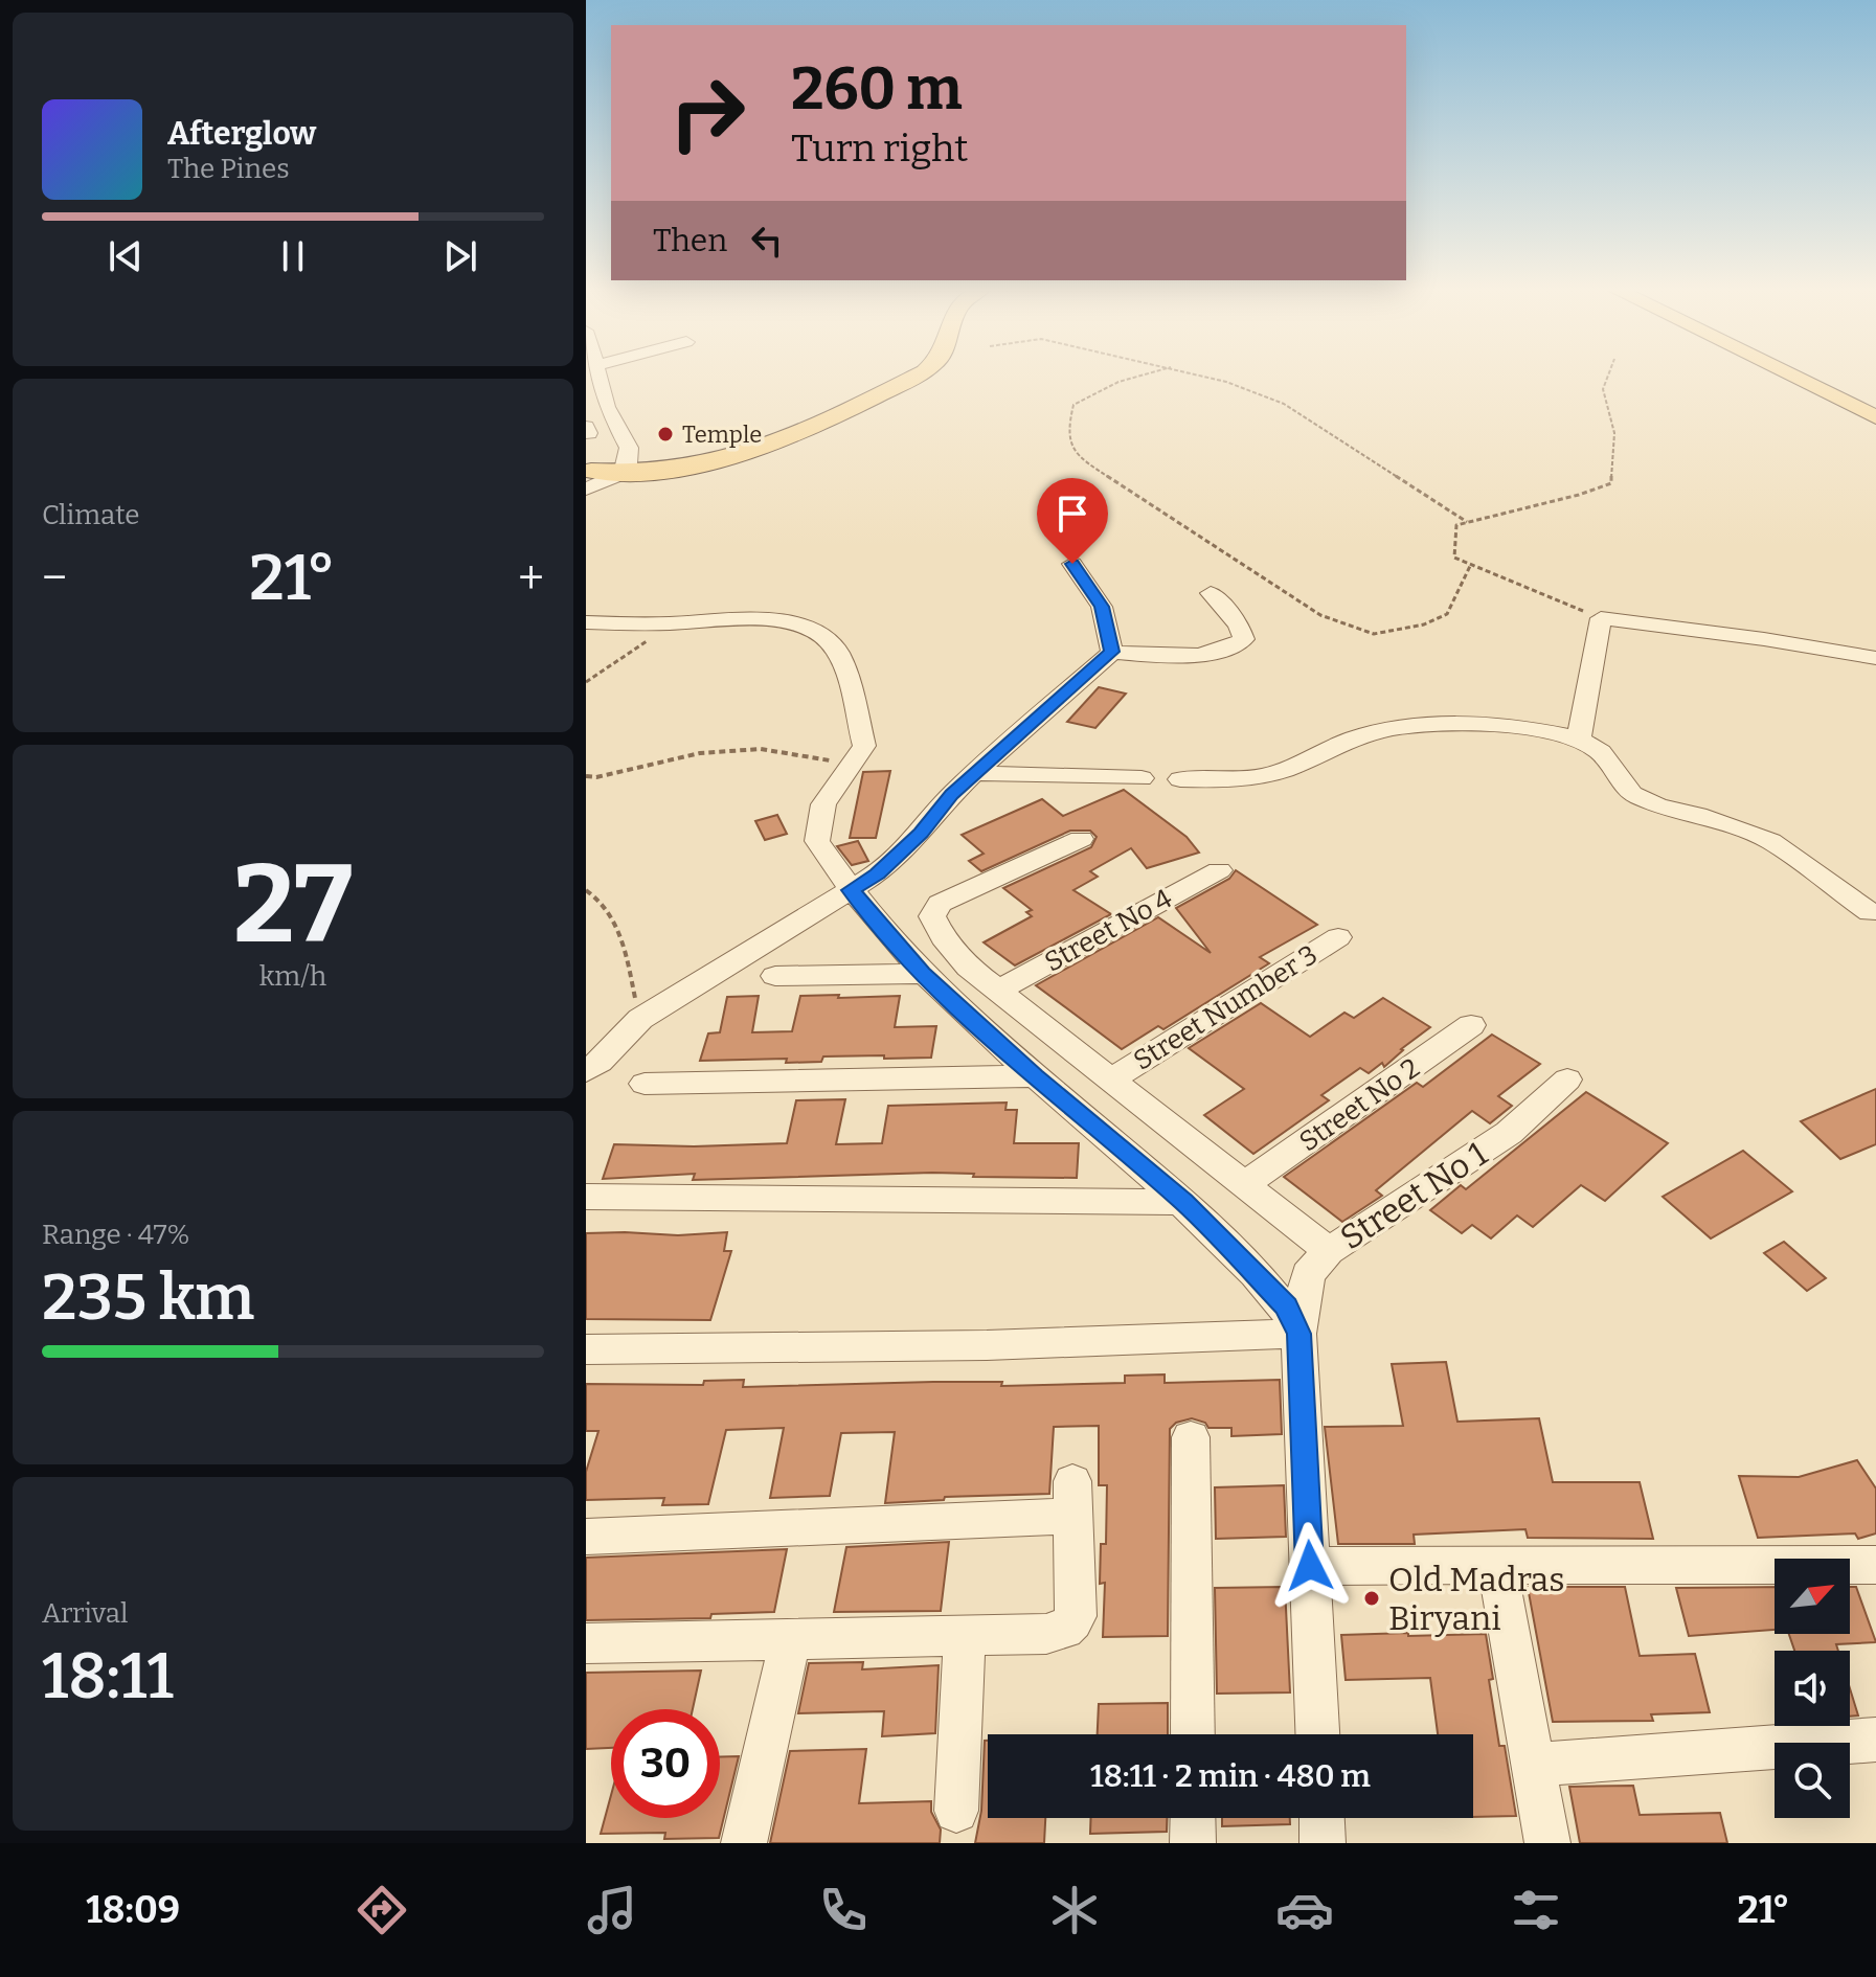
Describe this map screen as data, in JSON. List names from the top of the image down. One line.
{"streets":{"street":["Street No 4","Street Number 3","Street No 2","Street No 1"]},"places":["Temple","Old Madras Biryani"],"north":"top right","page":{"turn":["260 m","Turn right"],"song":["Afterglow","The Pines"],"then":"Then","tile":["Climate",["27","km/h"],["Range · 47%","235 km"],["Arrival","18:11"]],"heat":["−","21°","+"],"limit":"30","trip":"18:11 · 2 min · 480 m","tabs":["18:09","21°"]}}
